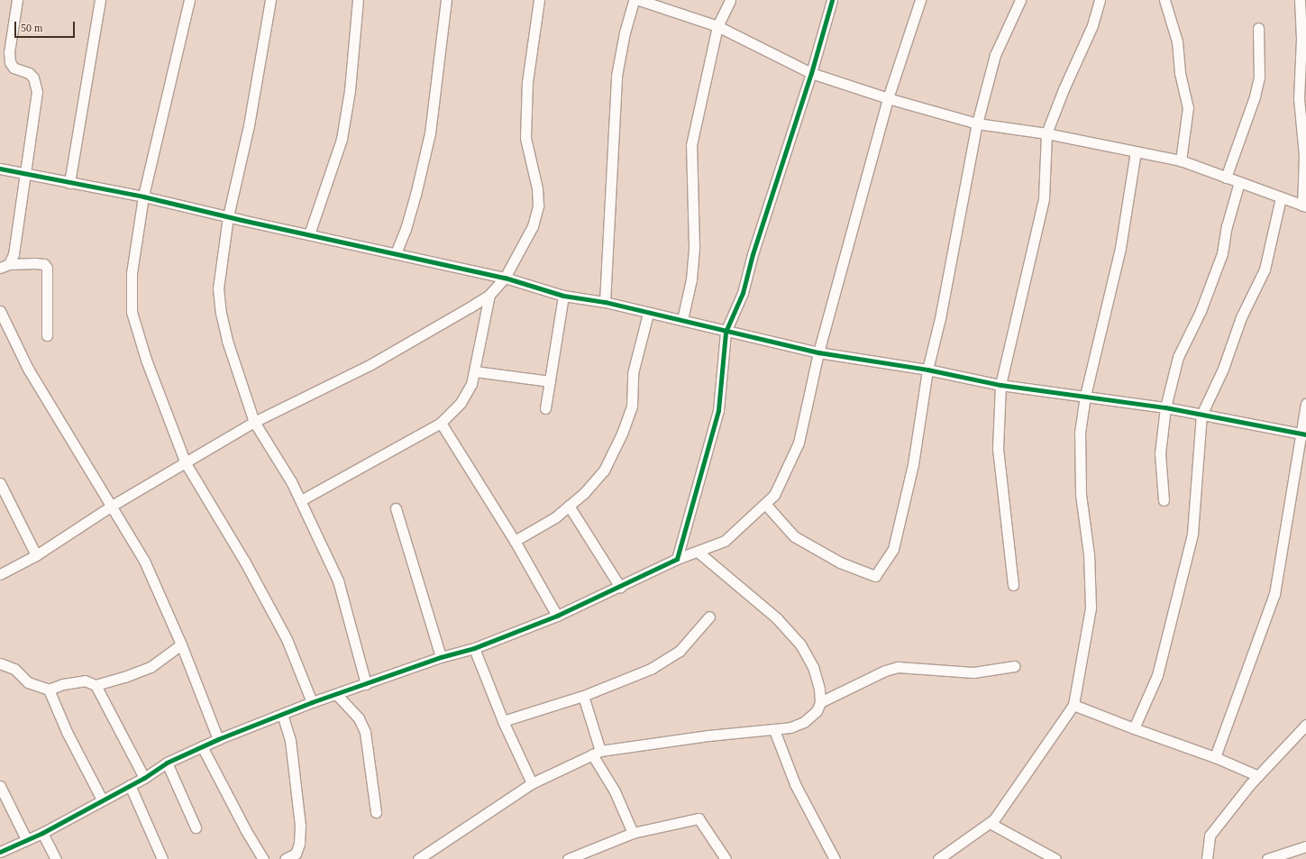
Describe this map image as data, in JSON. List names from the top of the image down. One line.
{"scale_bar":"50 m"}
